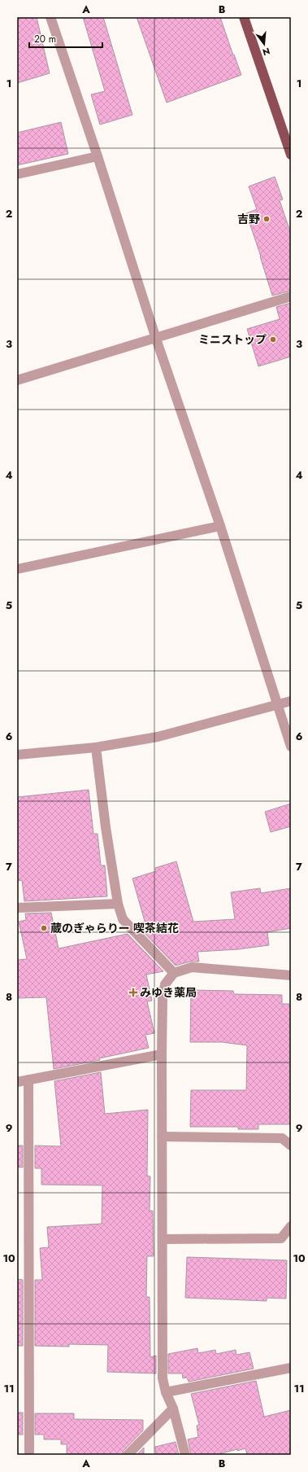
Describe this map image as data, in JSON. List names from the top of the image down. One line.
{"places":{"other":["吉野","ミニストップ","蔵のぎゃらりー 喫茶結花"],"health":["みゆき薬局"]},"scale_bar":"20 m","north":"bottom","grid":{"columns":["A","B"],"rows":["1","2","3","4","5","6","7","8","9","10","11"]}}
